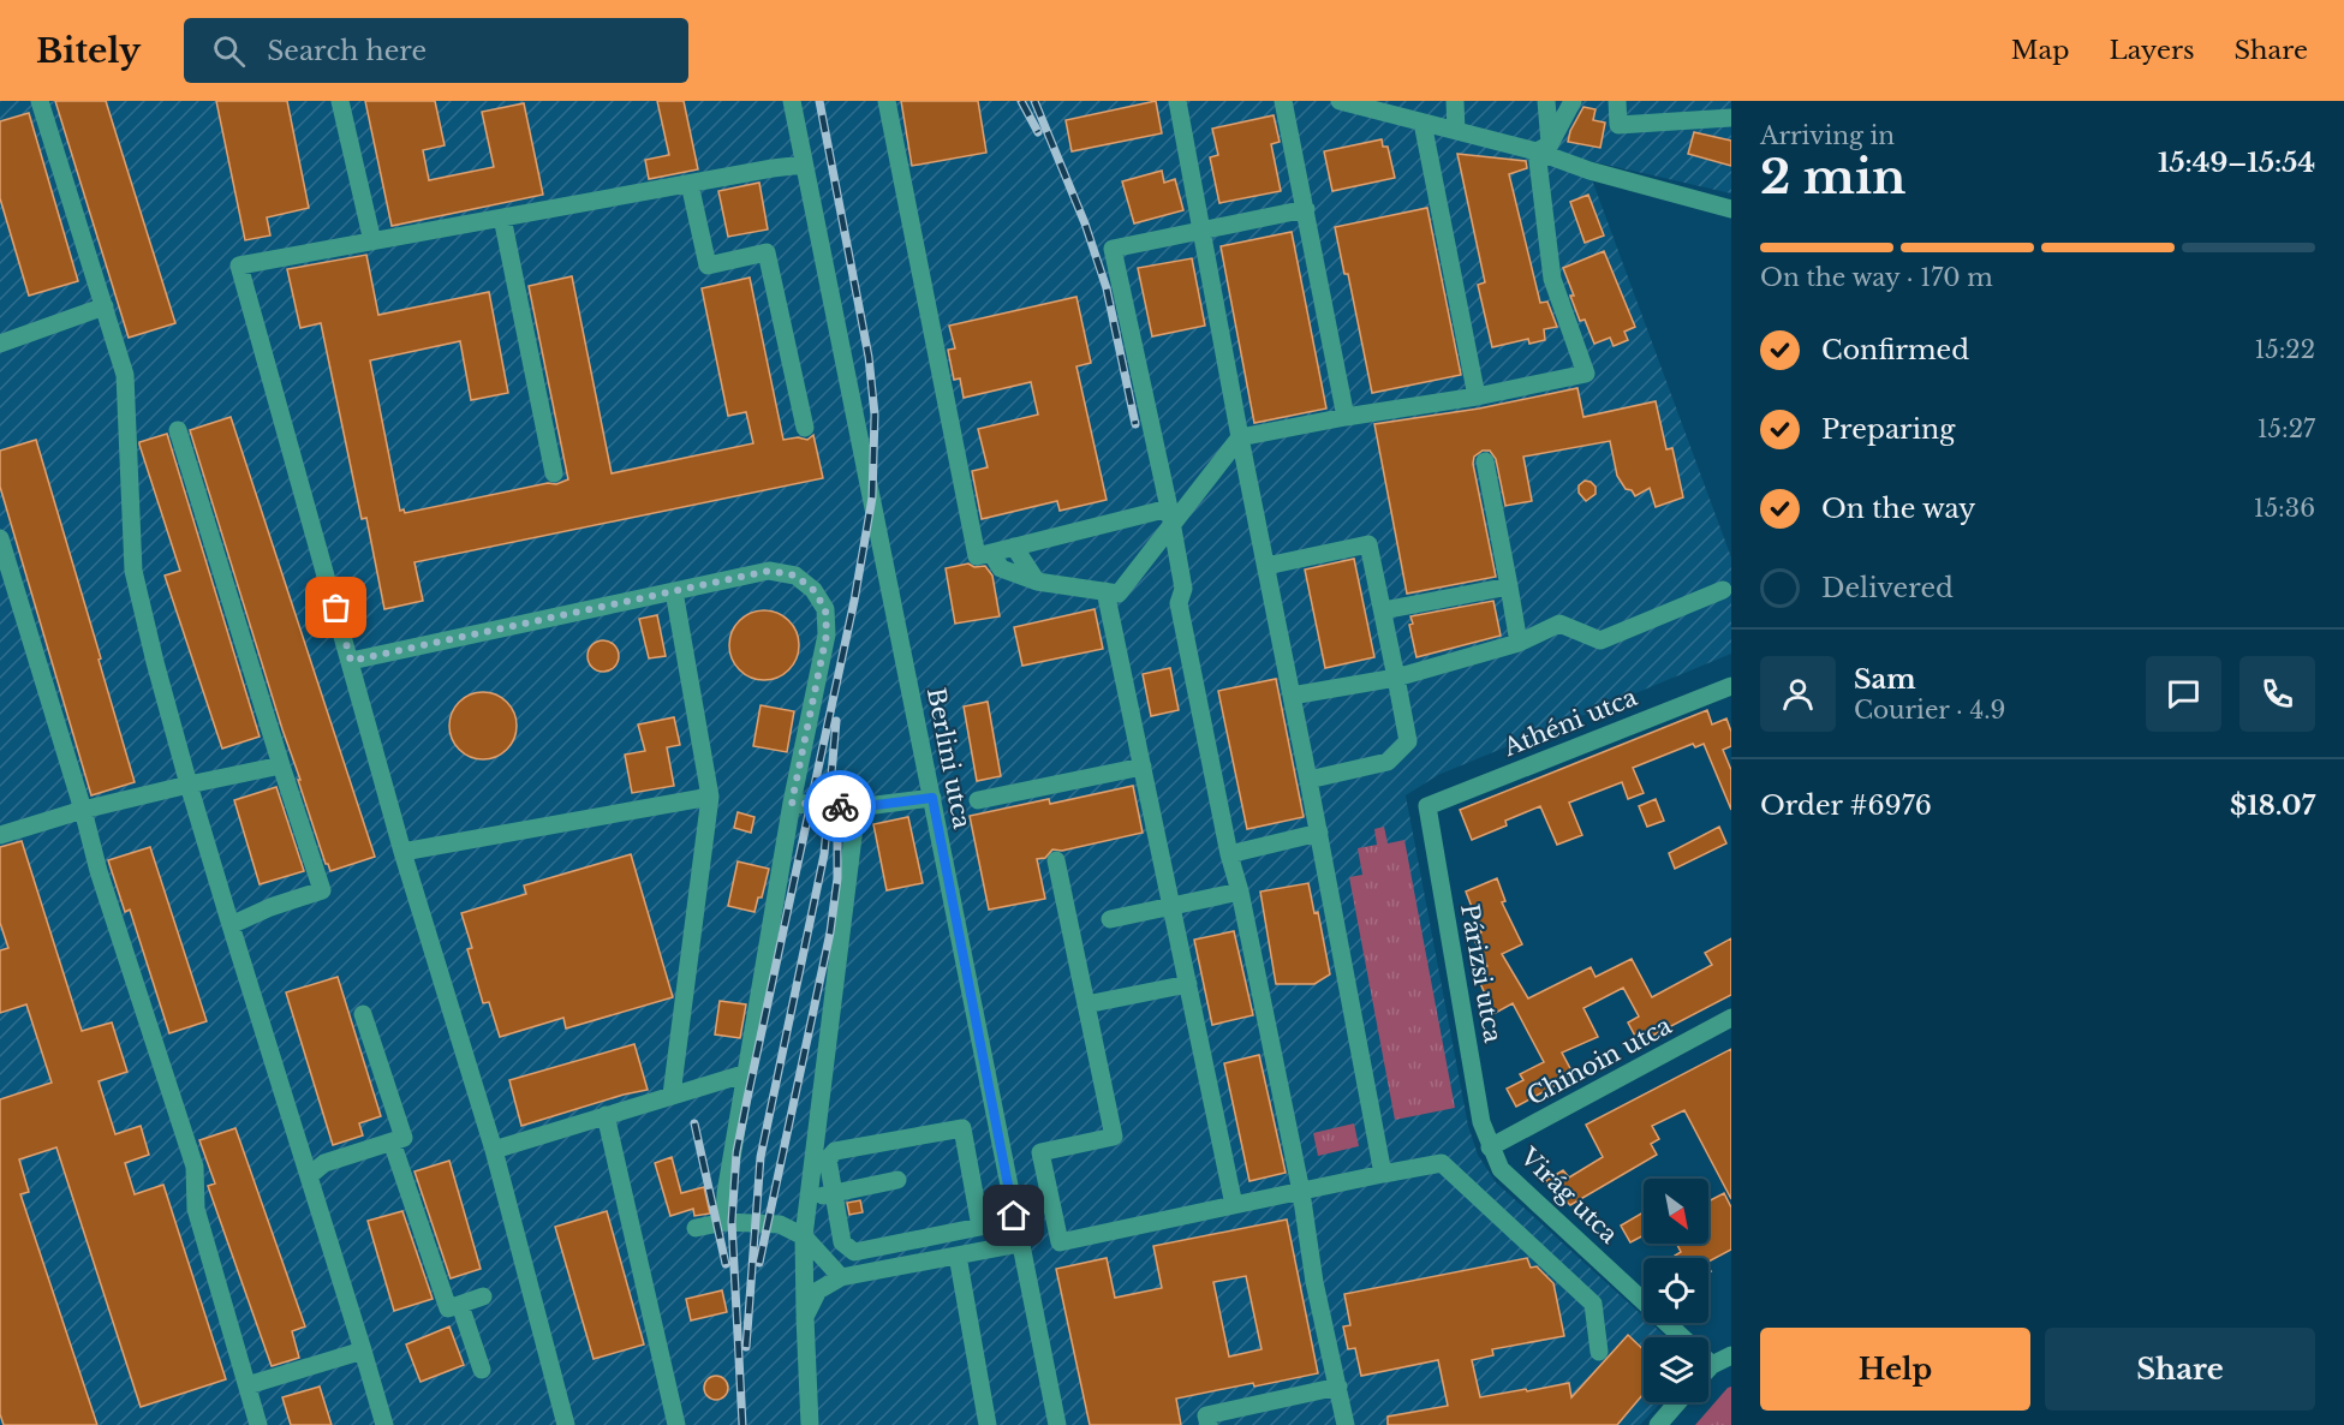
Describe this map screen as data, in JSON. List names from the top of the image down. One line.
{"streets":{"street":["Athéni utca","Berlini utca","Párizsi utca","Chinoin utca","Virág utca"]},"crossings":[["Athéni utca","Párizsi utca"],["Párizsi utca","Chinoin utca"],["Párizsi utca","Virág utca"],["Chinoin utca","Virág utca"]],"north":"bottom right","page":{"header":"Bitely","search":"Search here","nav":["Map","Layers","Share"],"heading":["2 min","Arriving in","15:49–15:54"],"panel":["Sam","Courier · 4.9","Order #6976","$18.07"],"bar":"On the way · 170 m","list":[["Confirmed","15:22"],["Preparing","15:27"],["On the way","15:36"],"Delivered"],"buttons":["Help","Share"]}}
